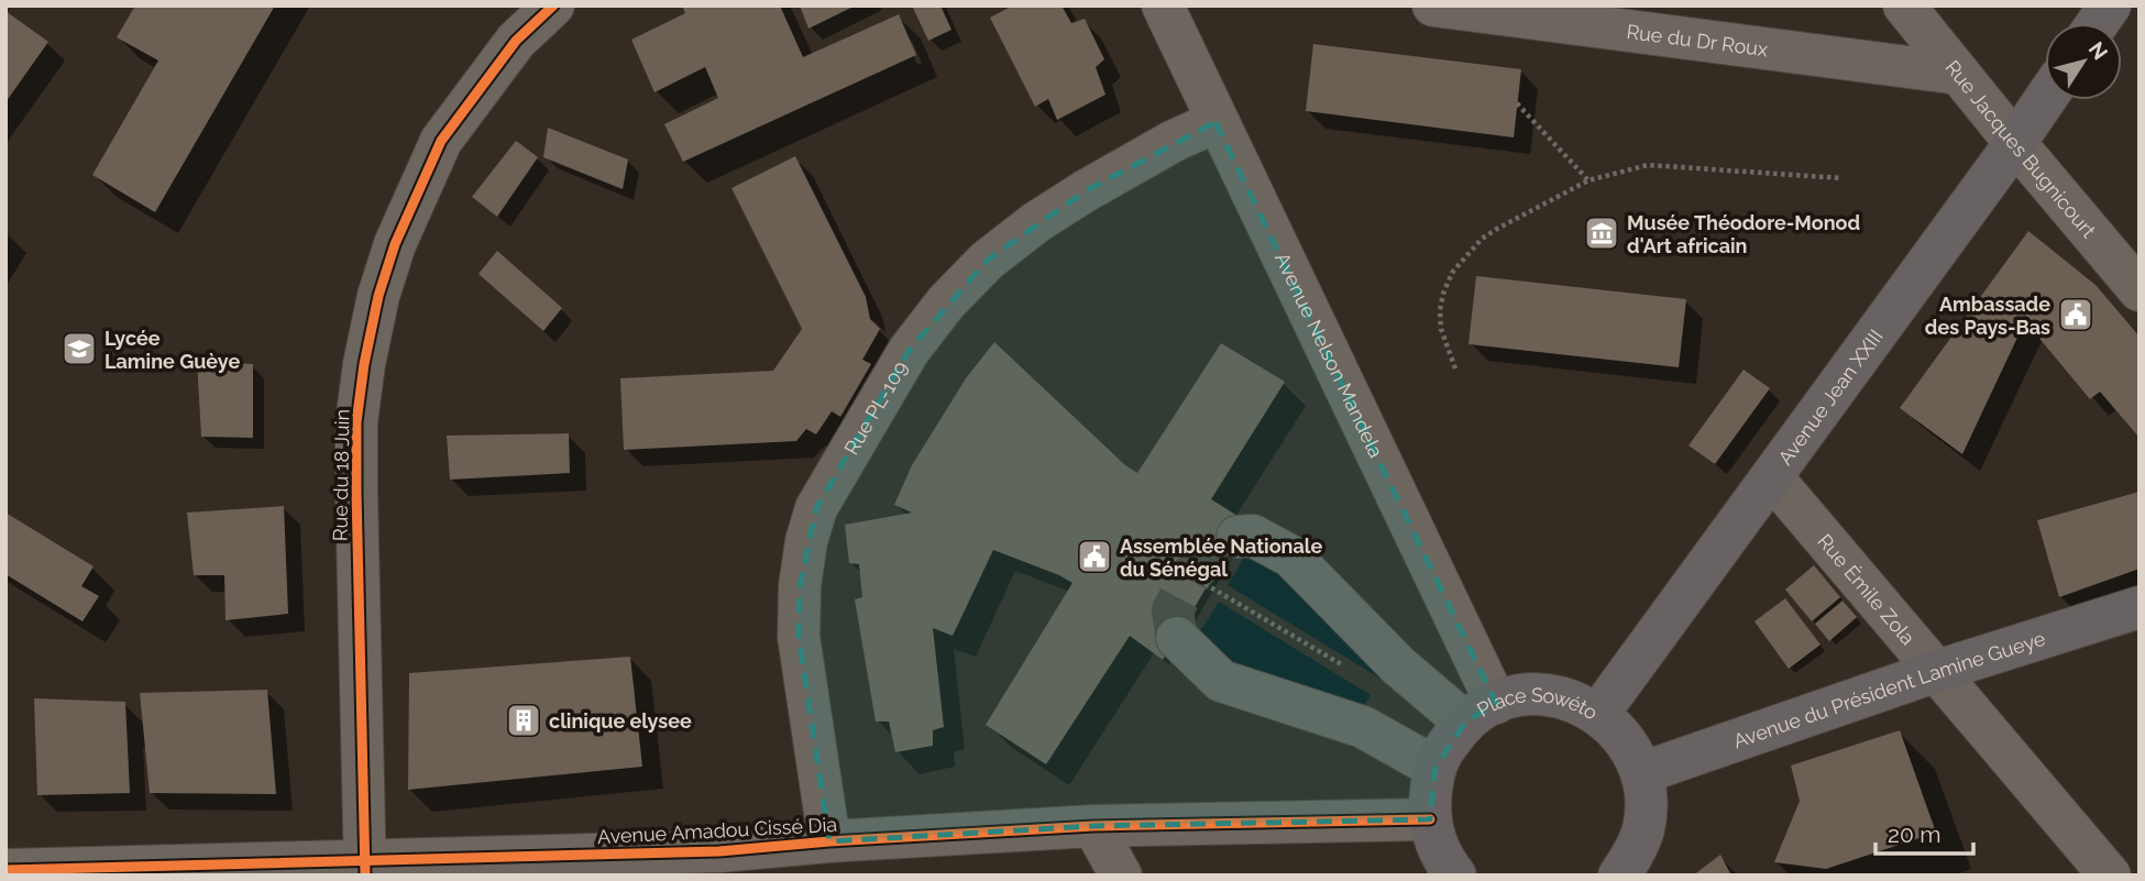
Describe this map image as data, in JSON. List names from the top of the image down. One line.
{"streets":{"main road":["Avenue Jean XXIII","Avenue du Président Lamine Gueye","Place Sowéto"],"street":["Rue du Dr Roux","Rue Jacques Bugnicourt","Avenue Nelson Mandela","Rue PL-109","Rue du 18 Juin","Rue Émile Zola","Avenue Amadou Cissé Dia"]},"crossings":[["Rue du Dr Roux","Rue Jacques Bugnicourt"],["Rue Jacques Bugnicourt","Avenue Jean XXIII"],["Avenue Nelson Mandela","Rue PL-109"],["Avenue Nelson Mandela","Place Sowéto"],["Avenue Jean XXIII","Rue Émile Zola"],["Avenue Jean XXIII","Place Sowéto"],["Rue PL-109","Avenue Amadou Cissé Dia"],["Rue du 18 Juin","Avenue Amadou Cissé Dia"],["Rue Émile Zola","Avenue du Président Lamine Gueye"],["Avenue du Président Lamine Gueye","Place Sowéto"],["Place Sowéto","Avenue Amadou Cissé Dia"]],"places":{"museum":["Musée Théodore-Monod d'Art africain"],"public building":["Ambassade des Pays-Bas","Assemblée Nationale du Sénégal"],"school or university":["Lycée Lamine Guèye"],"building":["clinique elysee"]},"scale_bar":"20 m","north":"top right"}
